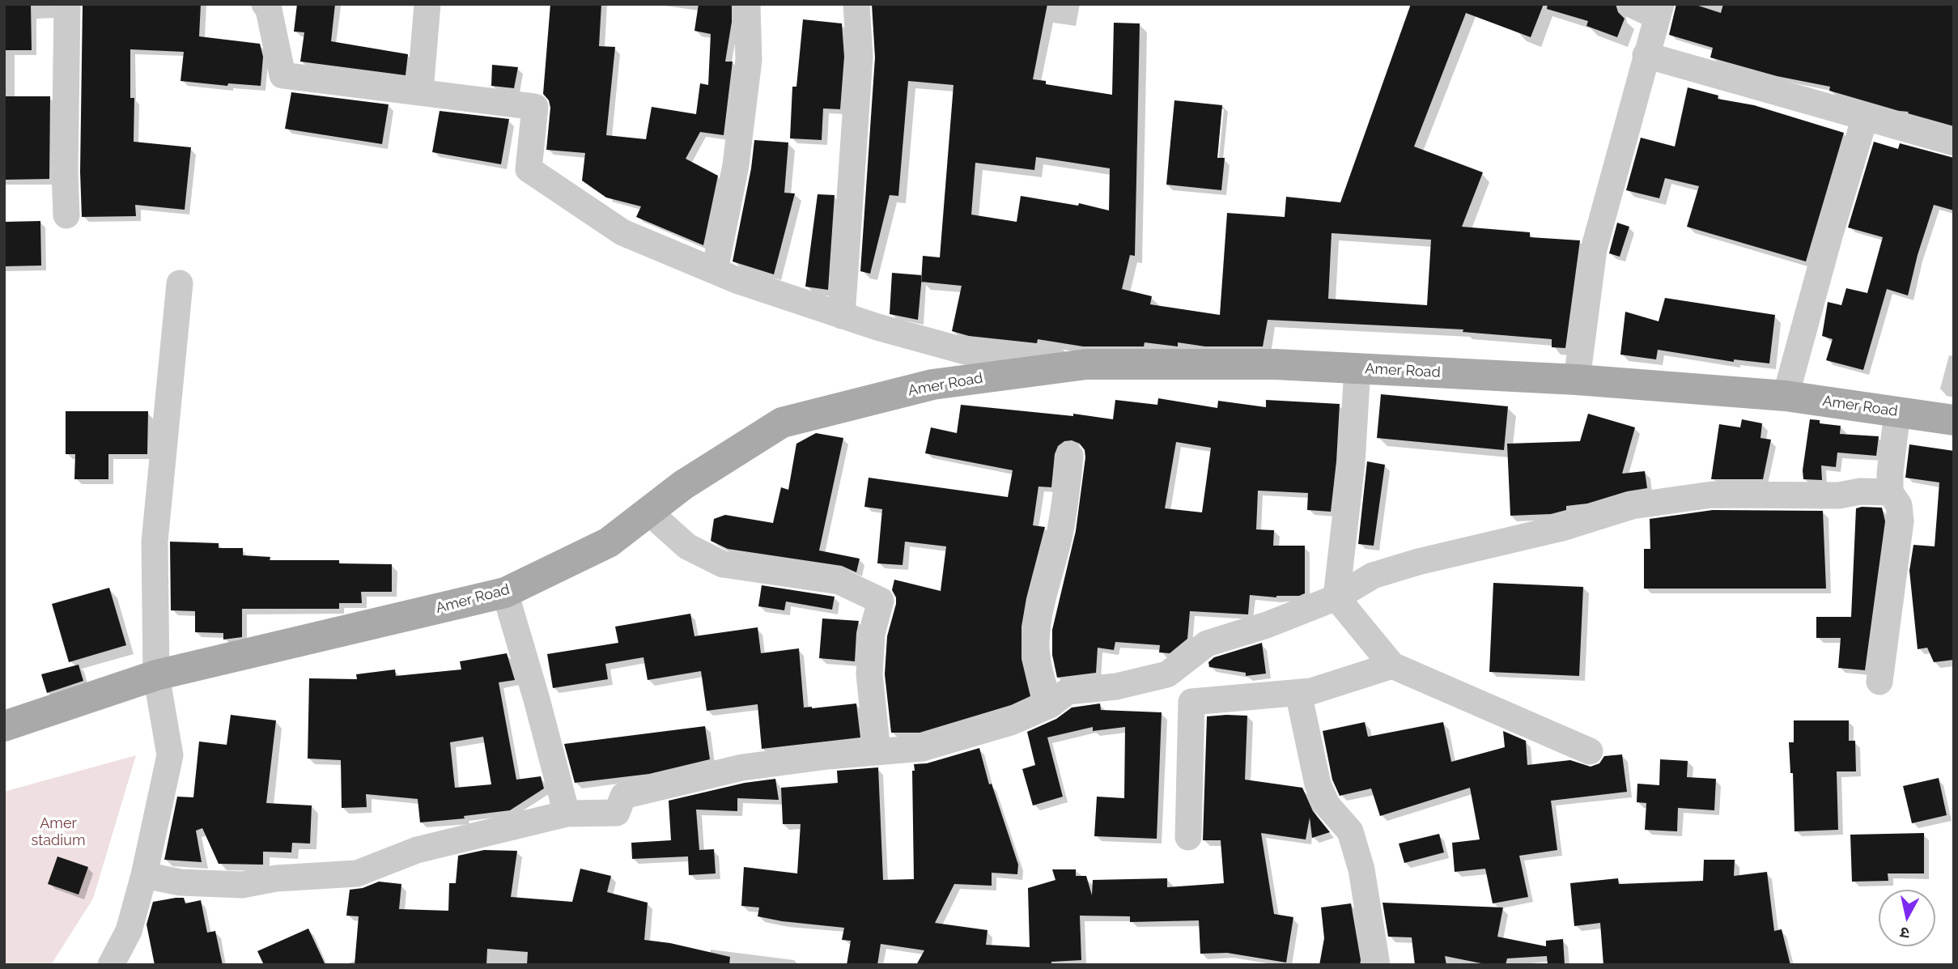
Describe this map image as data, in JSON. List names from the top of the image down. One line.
{"streets":{"main road":["Amer Road"]},"parks":["Amer stadium"],"north":"bottom"}
